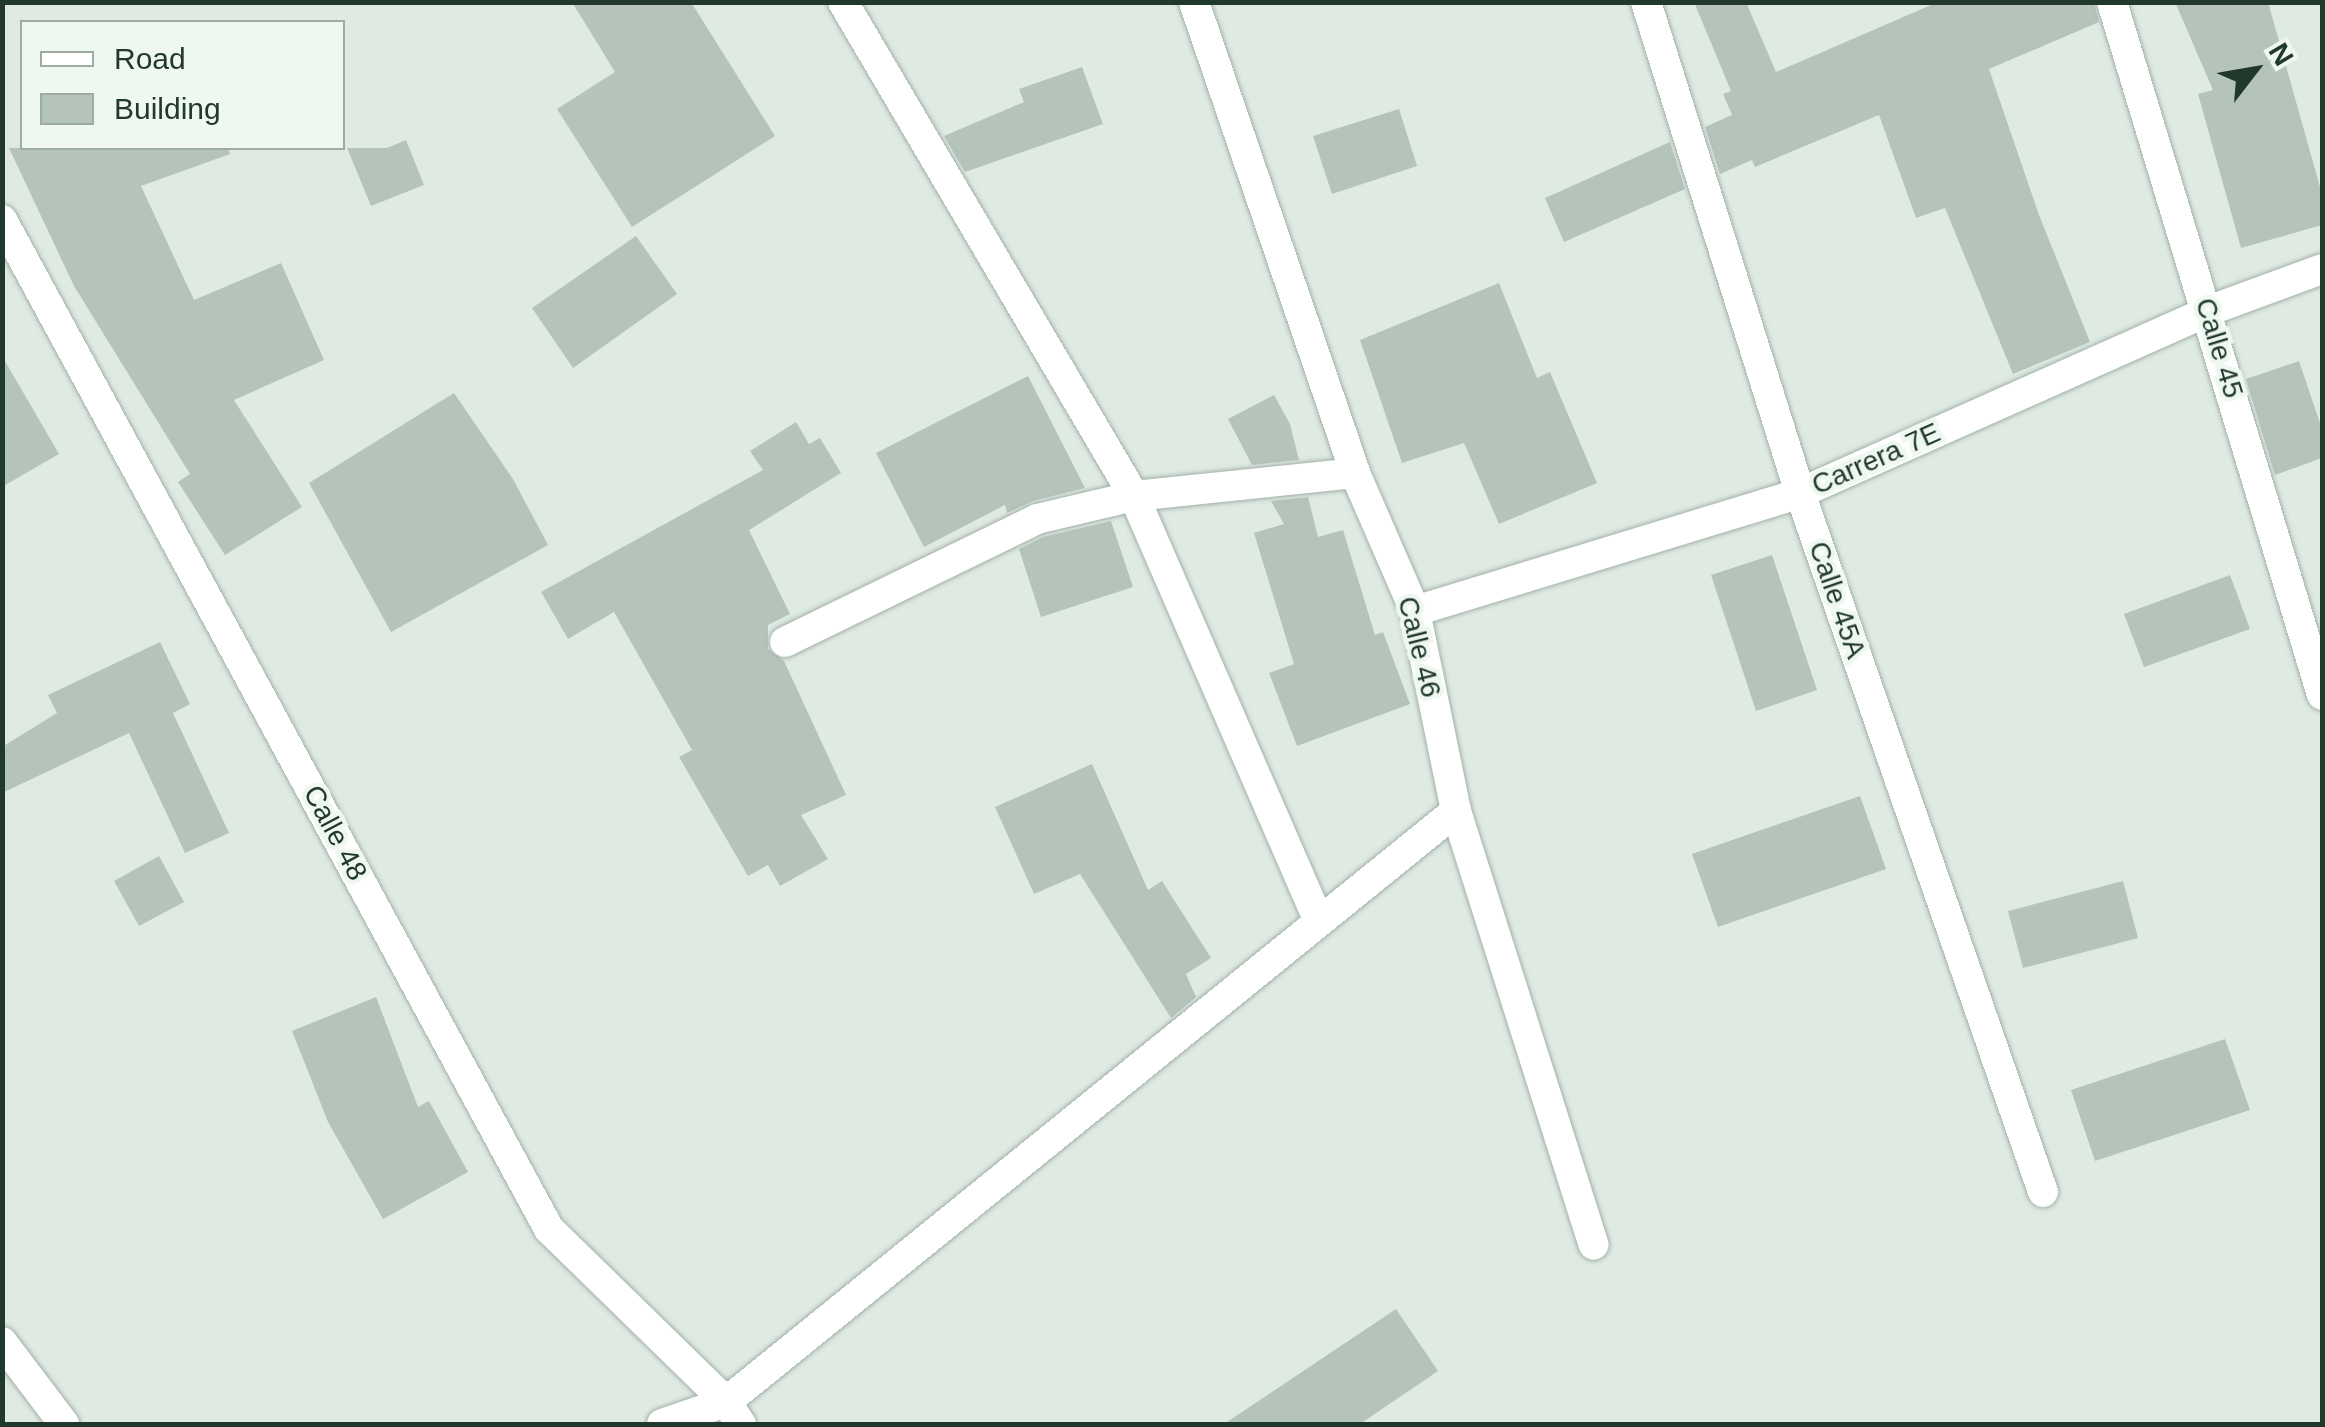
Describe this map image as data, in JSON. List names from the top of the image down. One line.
{"streets":{"street":["Calle 45","Carrera 7E","Calle 45A","Calle 46","Calle 48"]},"crossings":[["Calle 45","Carrera 7E"],["Carrera 7E","Calle 45A"],["Carrera 7E","Calle 46"]],"legend":["Road","Building"],"north":"top right"}
